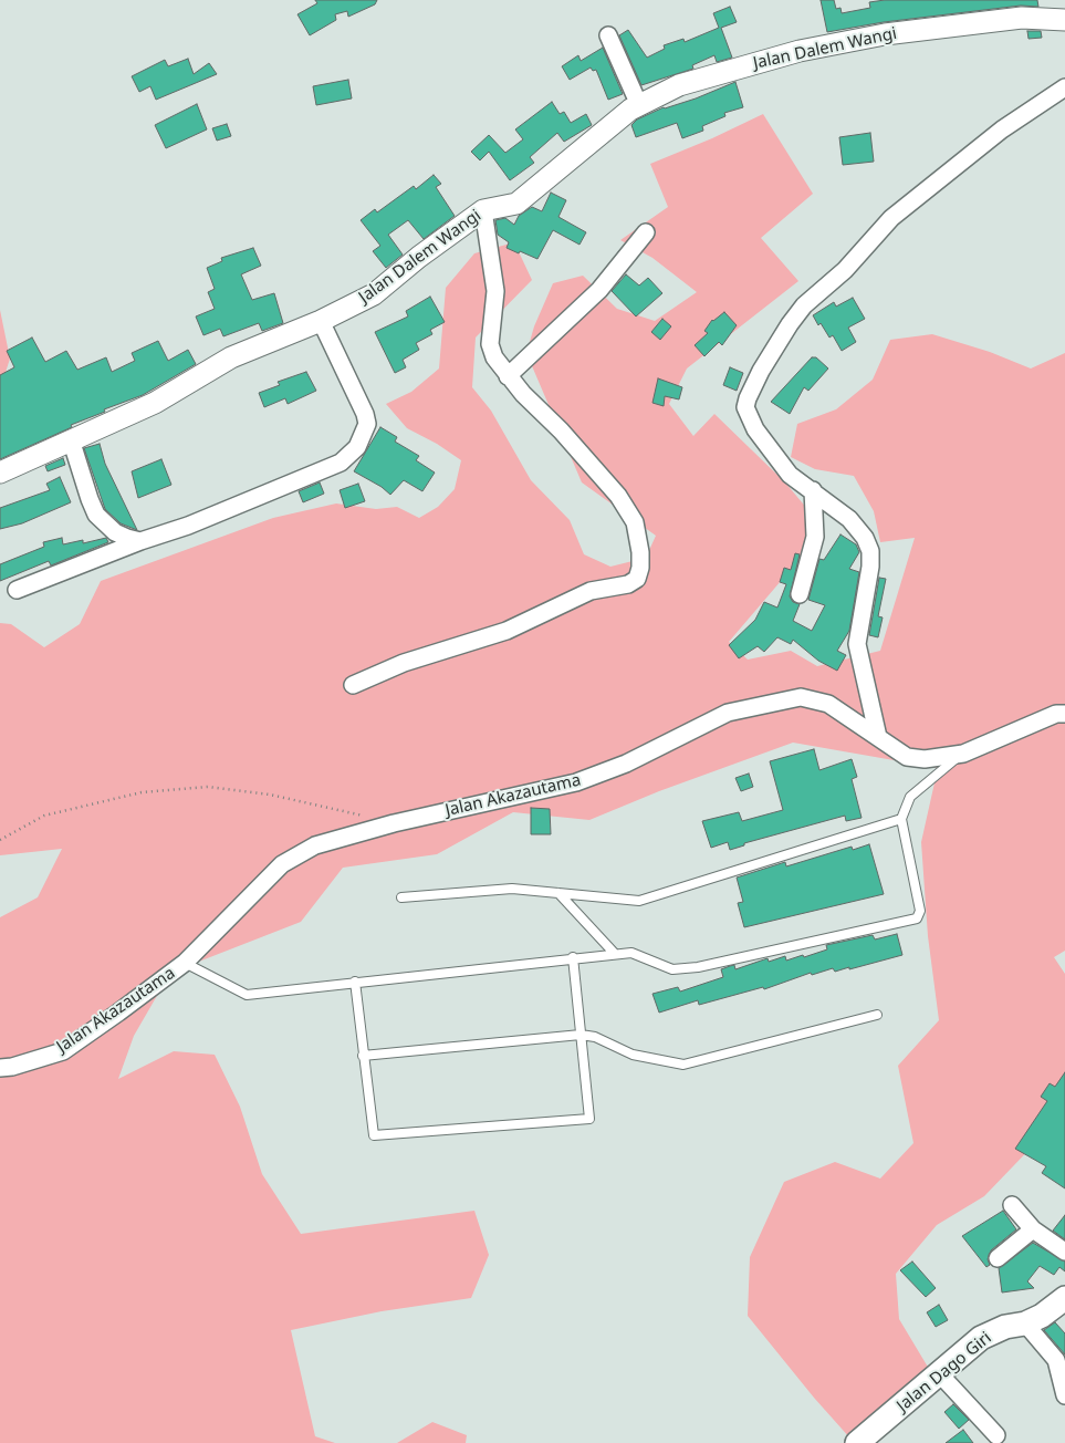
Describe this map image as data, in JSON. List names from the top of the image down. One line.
{"streets":{"main road":["Jalan Dago Giri"],"street":["Jalan Dalem Wangi","Jalan Akazautama"]}}
